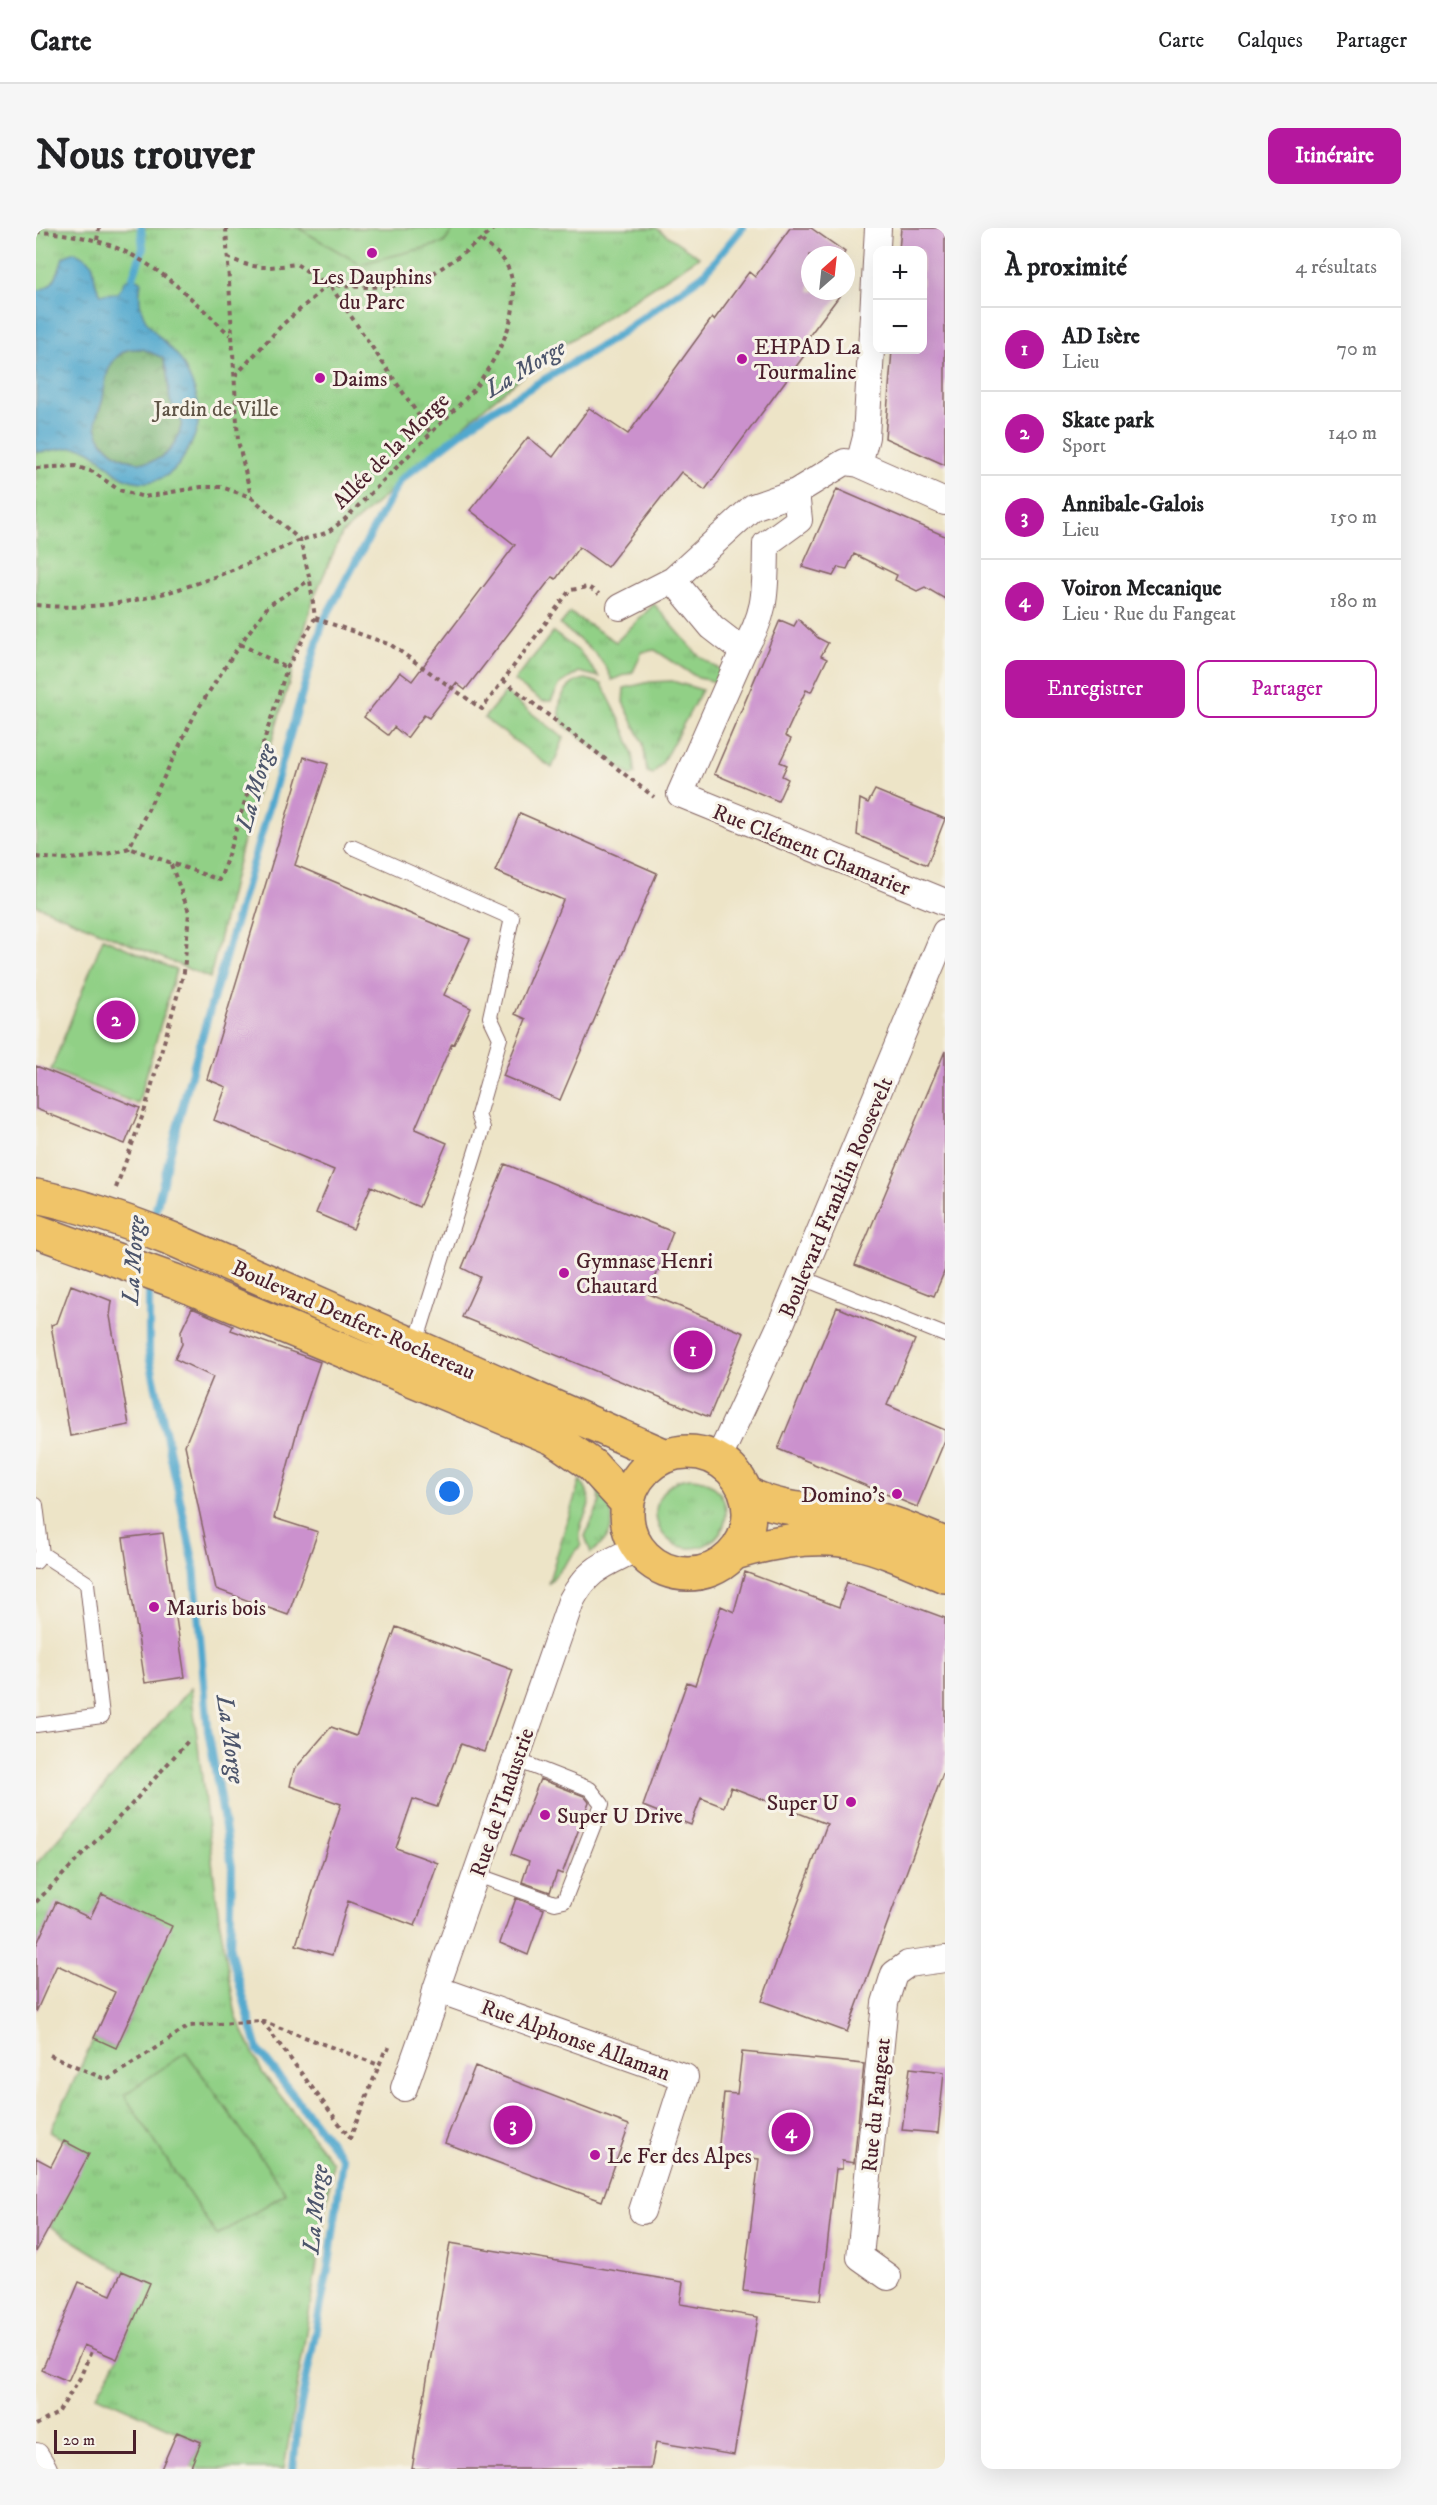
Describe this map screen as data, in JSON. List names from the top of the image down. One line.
{"streets":{"main road":["Boulevard Denfert-Rochereau"],"street":["Rue Clément Chamarier","Boulevard Franklin Roosevelt","Rue de l'Industrie","Rue Alphonse Allaman","Rue du Fangeat"],"path":["Allée de la Morge"]},"crossings":[["Boulevard Franklin Roosevelt","Boulevard Denfert-Rochereau"],["Boulevard Franklin Roosevelt","Rue de l'Industrie"],["Boulevard Denfert-Rochereau","Rue de l'Industrie"],["Rue de l'Industrie","Rue Alphonse Allaman"]],"water":["La Morge"],"parks":["Jardin de Ville"],"places":["Les Dauphins du Parc","EHPAD La Tourmaline","Daims","Gymnase Henri Chautard","Domino's","Mauris bois","Super U","Super U Drive","Le Fer des Alpes"],"scale_bar":"20 m","north":"top right","page":{"header":"Carte","nav":["Carte","Calques","Partager"],"buttons":["Itinéraire",["Enregistrer","Partager"]],"title":"Nous trouver","heading":["À proximité","4 résultats"],"map_buttons":["+","−"],"list":[{"mark":"1","name":"AD Isère","note":"Lieu","value":"70 m"},{"mark":"2","name":"Skate park","note":"Sport","value":"140 m"},{"mark":"3","name":"Annibale-Galois","note":"Lieu","value":"150 m"},{"mark":"4","name":"Voiron Mecanique","note":"Lieu · Rue du Fangeat","value":"180 m"}],"pins":["2","1","3","4"],"scale":"20 m"}}
